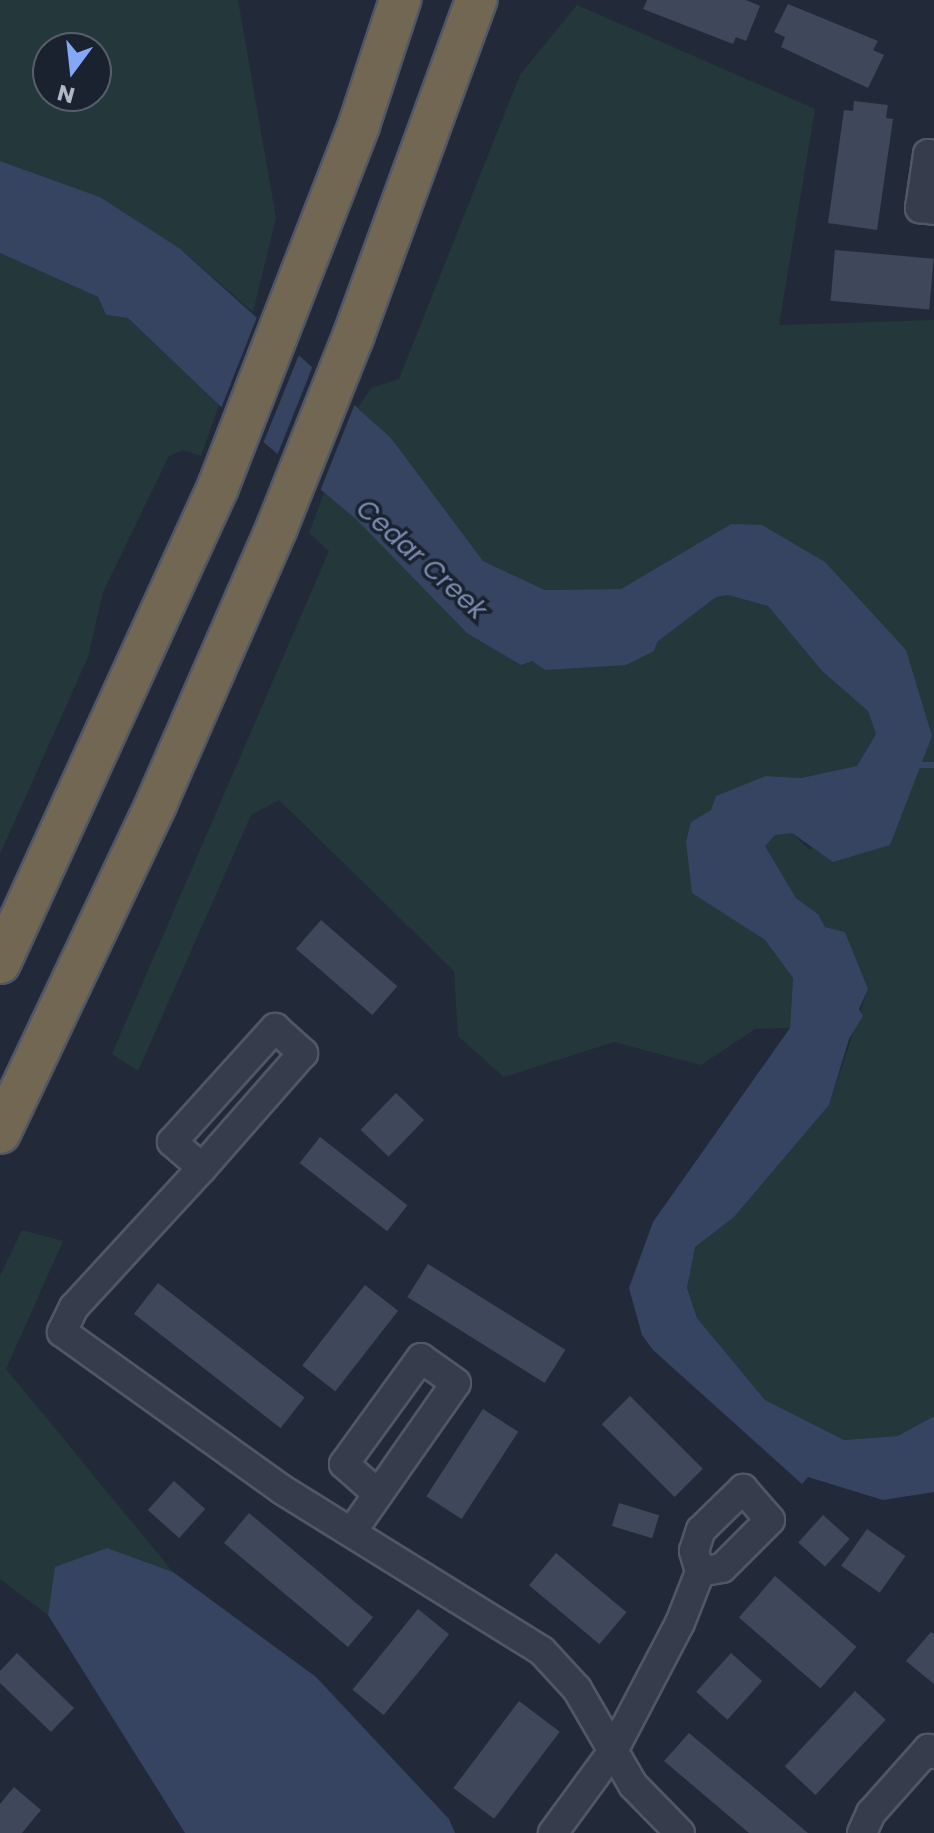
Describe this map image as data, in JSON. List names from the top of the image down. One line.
{"water":["Cedar Creek"],"north":"bottom"}
